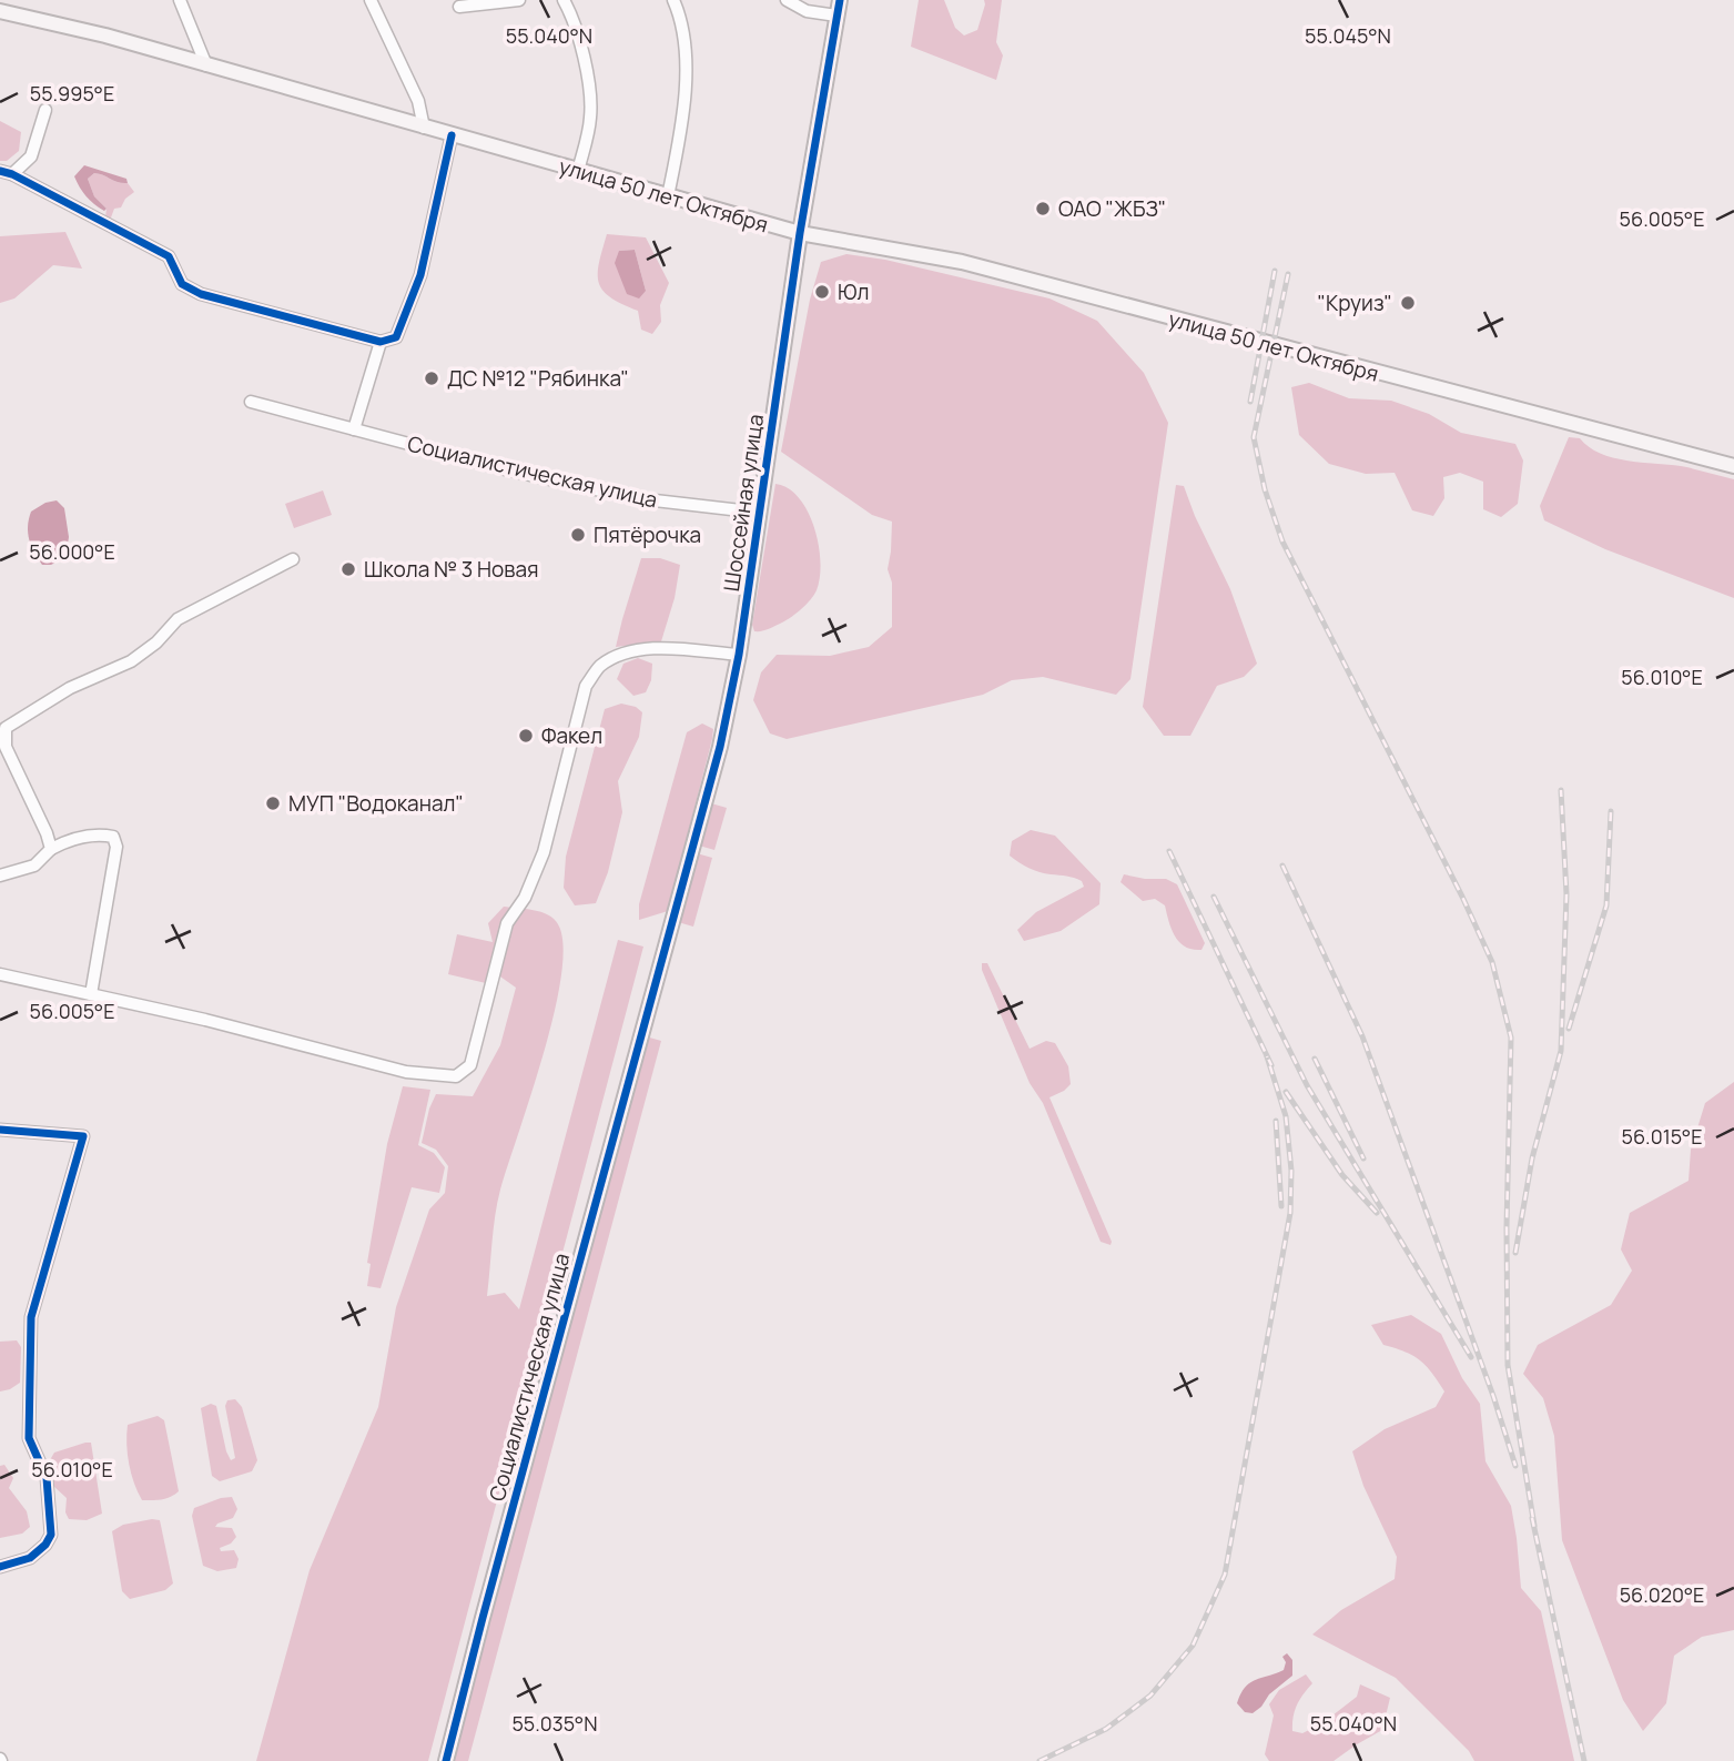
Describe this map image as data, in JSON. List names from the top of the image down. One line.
{"streets":{"main road":["улица 50 лет Октября"],"street":["Социалистическая улица","Шоссейная улица"]},"crossings":[["улица 50 лет Октября","Шоссейная улица"],["Социалистическая улица","Шоссейная улица"]],"places":["ОАО \"ЖБЗ\"","Юл","\"Круиз\"","ДС №12 \"Рябинка\"","Пятёрочка","Школа № 3 Новая","Факел","МУП \"Водоканал\""],"coordinates":["55.040°N","55.045°N","55.995°E","56.005°E","56.000°E","56.010°E","56.015°E","56.020°E","55.035°N"]}
